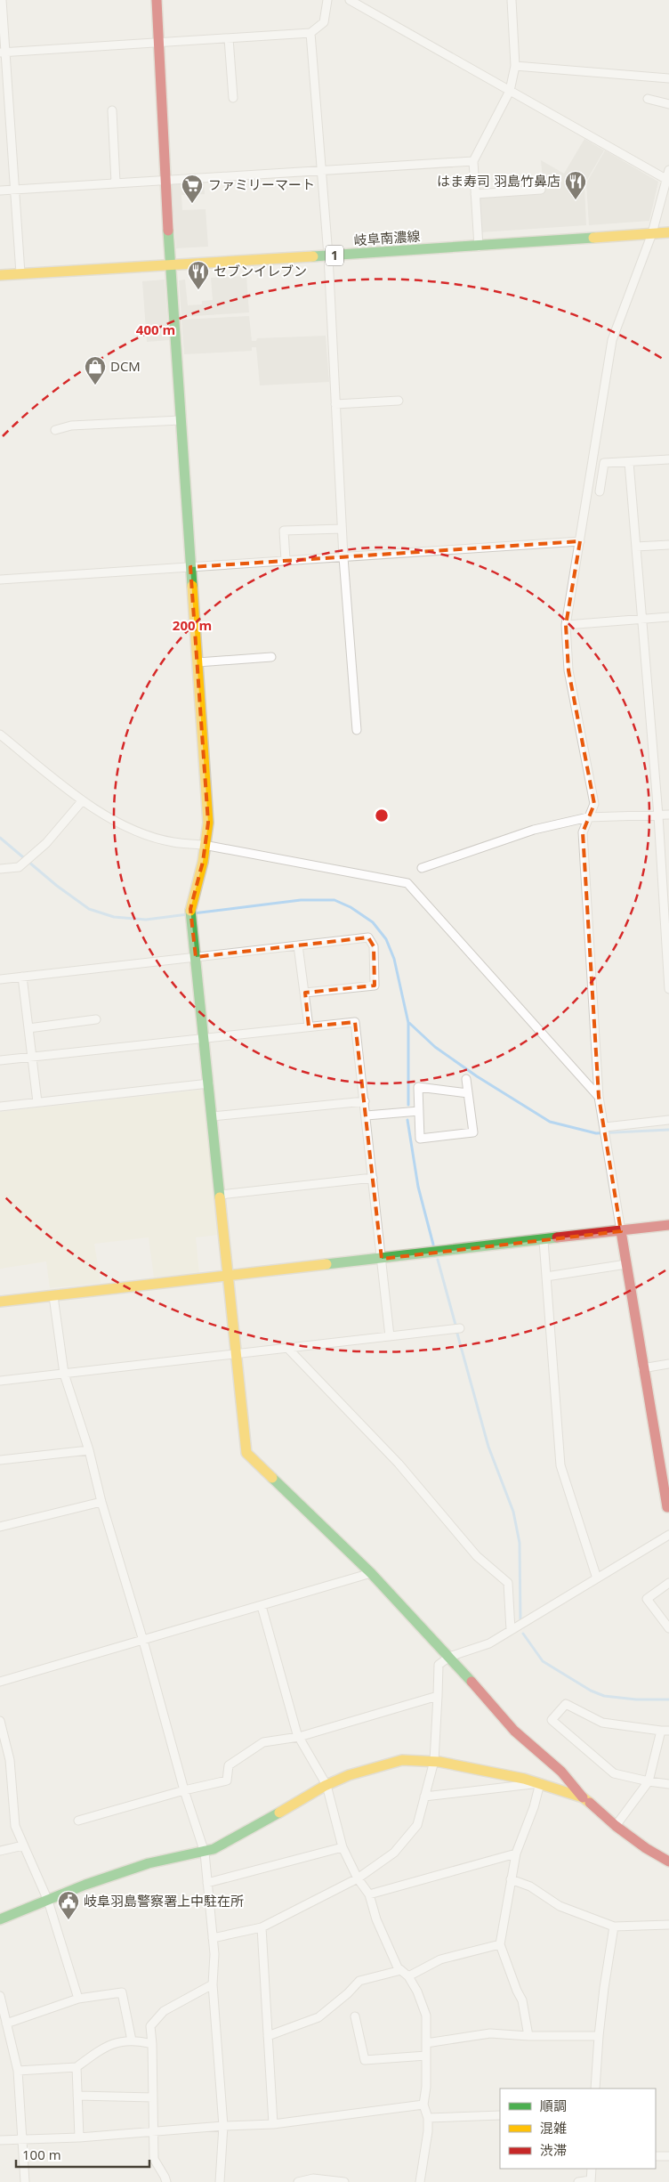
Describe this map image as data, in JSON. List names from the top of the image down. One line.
{"streets":{"street":["岐阜南濃線","1"]},"places":{"restaurant":["はま寿司 羽島竹鼻店","セブンイレブン"],"supermarket":["ファミリーマート"],"shop":["DCM"],"public building":["岐阜羽島警察署上中駐在所"]},"legend":["順調","混雑","渋滞"],"scale_bar":"100 m","rings":["400 m","200 m"]}
